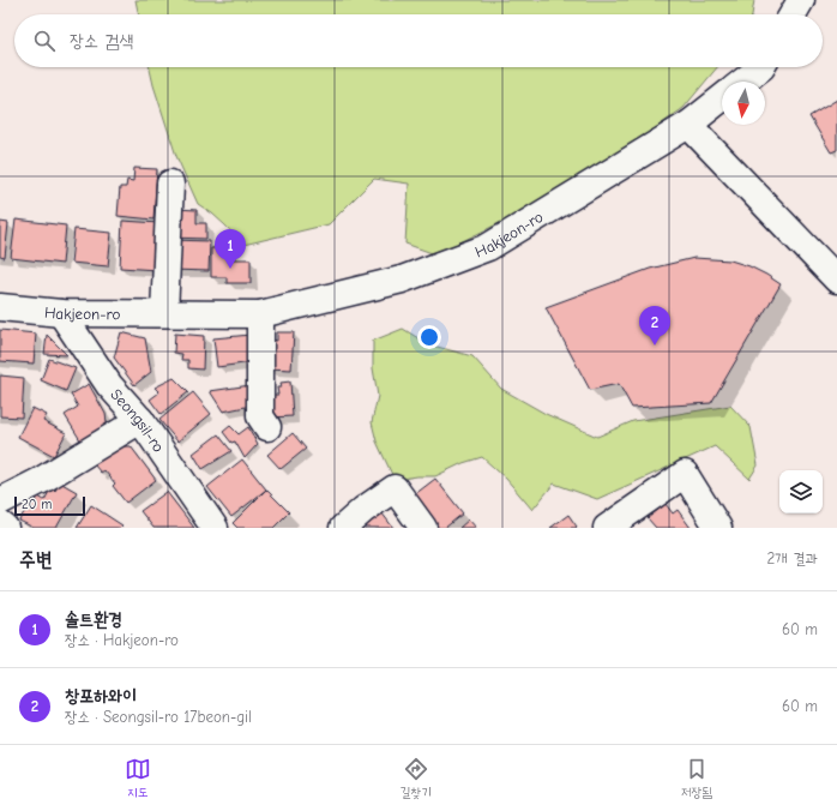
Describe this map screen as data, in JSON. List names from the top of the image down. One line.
{"streets":{"street":["Hakjeon-ro","Seongsil-ro"]},"crossings":[["Hakjeon-ro","Seongsil-ro"]],"scale_bar":"20 m","north":"bottom","page":{"search":"장소 검색","pins":["1","2"],"scale":"20 m","heading":["주변","2개 결과"],"list":[{"mark":"1","name":"솔트환경","note":"장소 · Hakjeon-ro","value":"60 m"},{"mark":"2","name":"창포하와이","note":"장소 · Seongsil-ro 17beon-gil","value":"60 m"}],"nav":["지도","길찾기","저장됨"]}}
